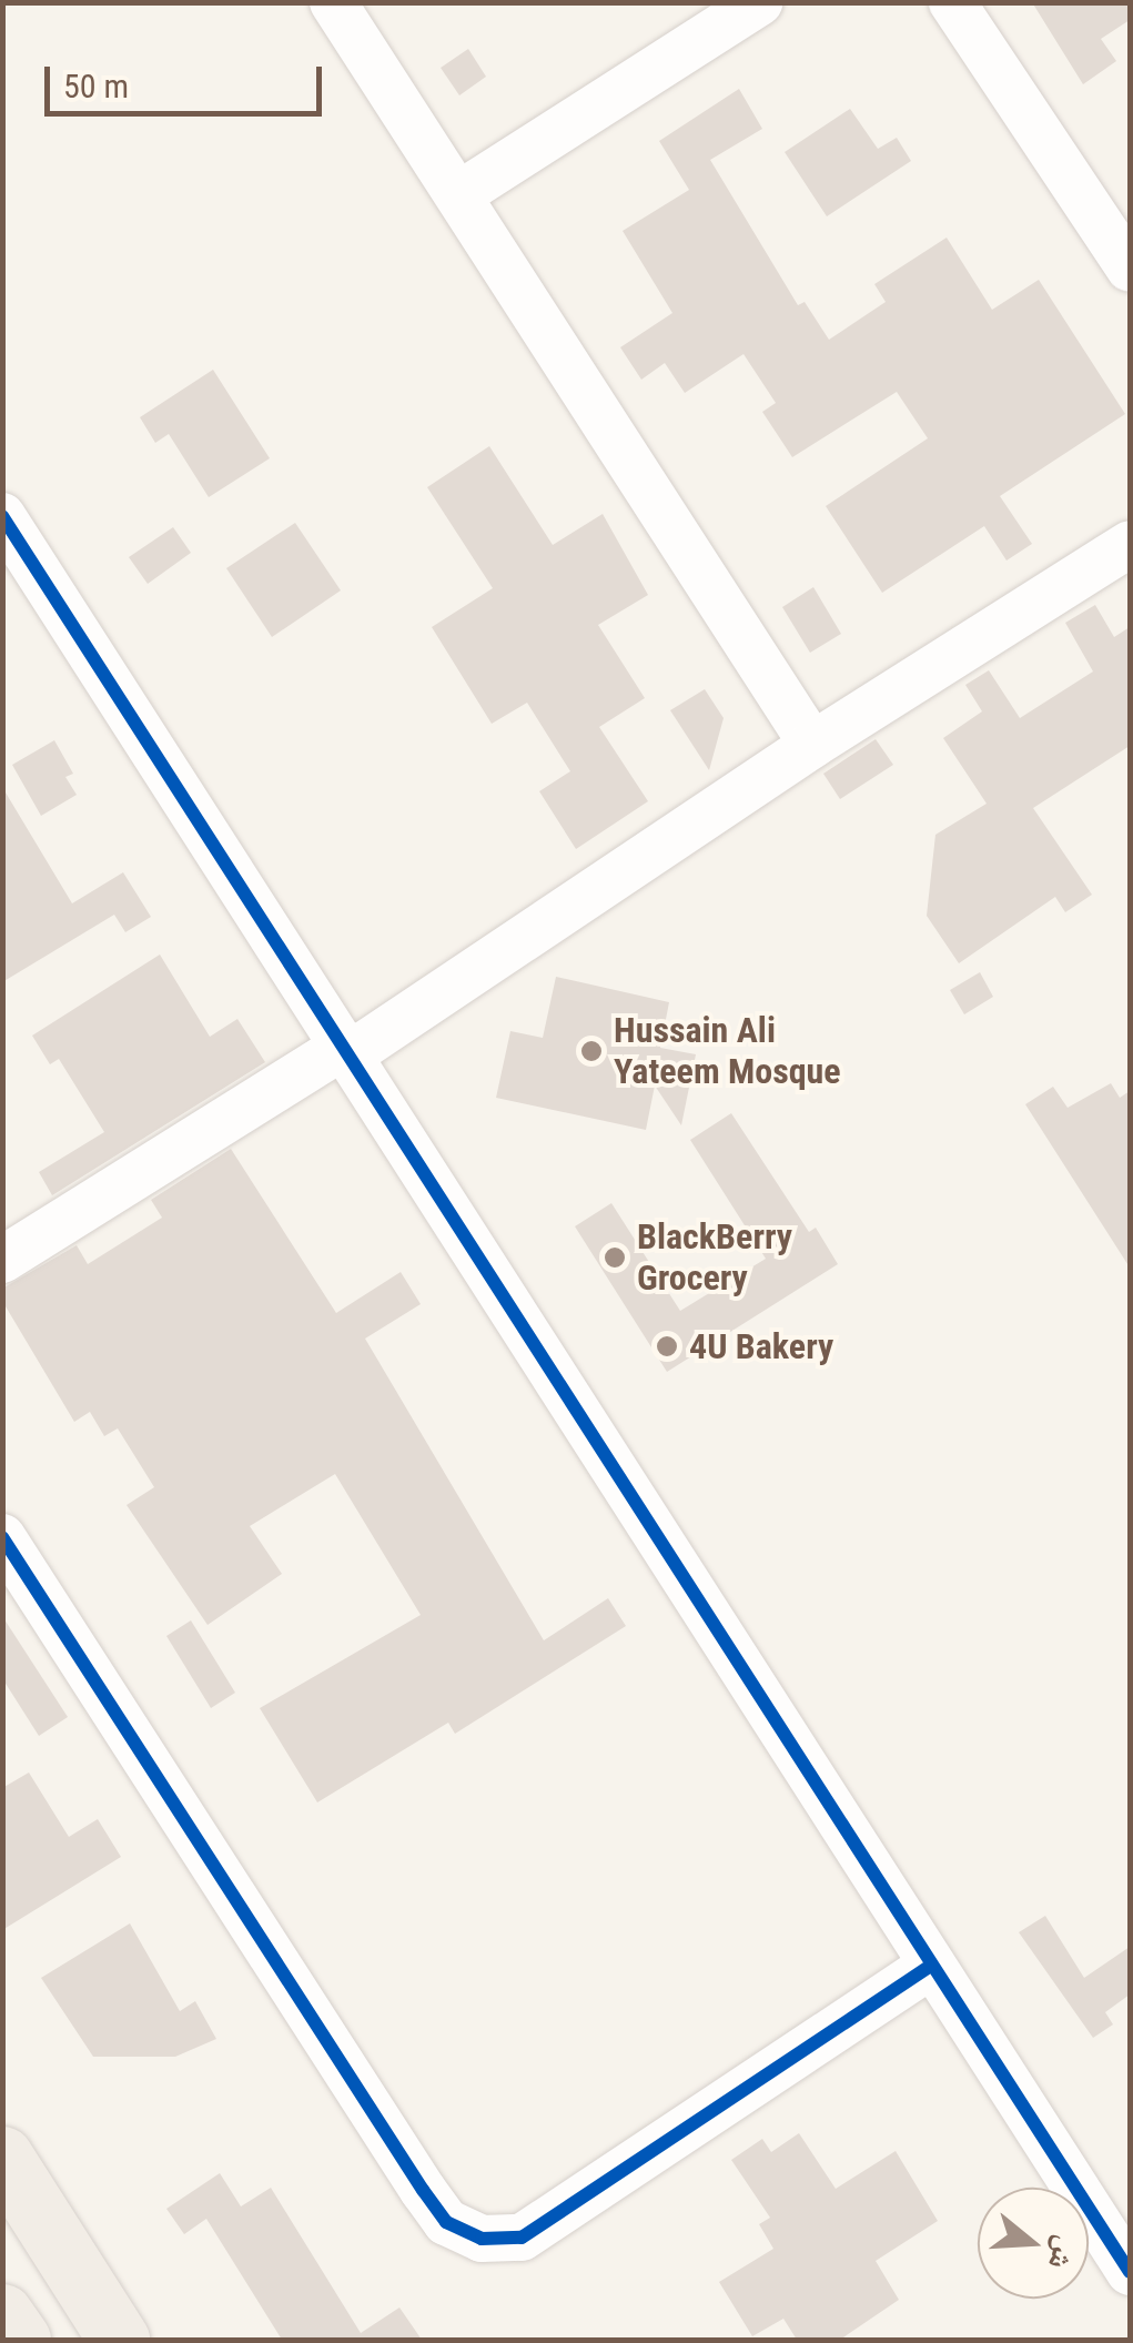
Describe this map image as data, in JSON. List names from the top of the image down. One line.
{"places":["Hussain Ali Yateem Mosque","BlackBerry Grocery","4U Bakery"],"scale_bar":"50 m","north":"right"}
